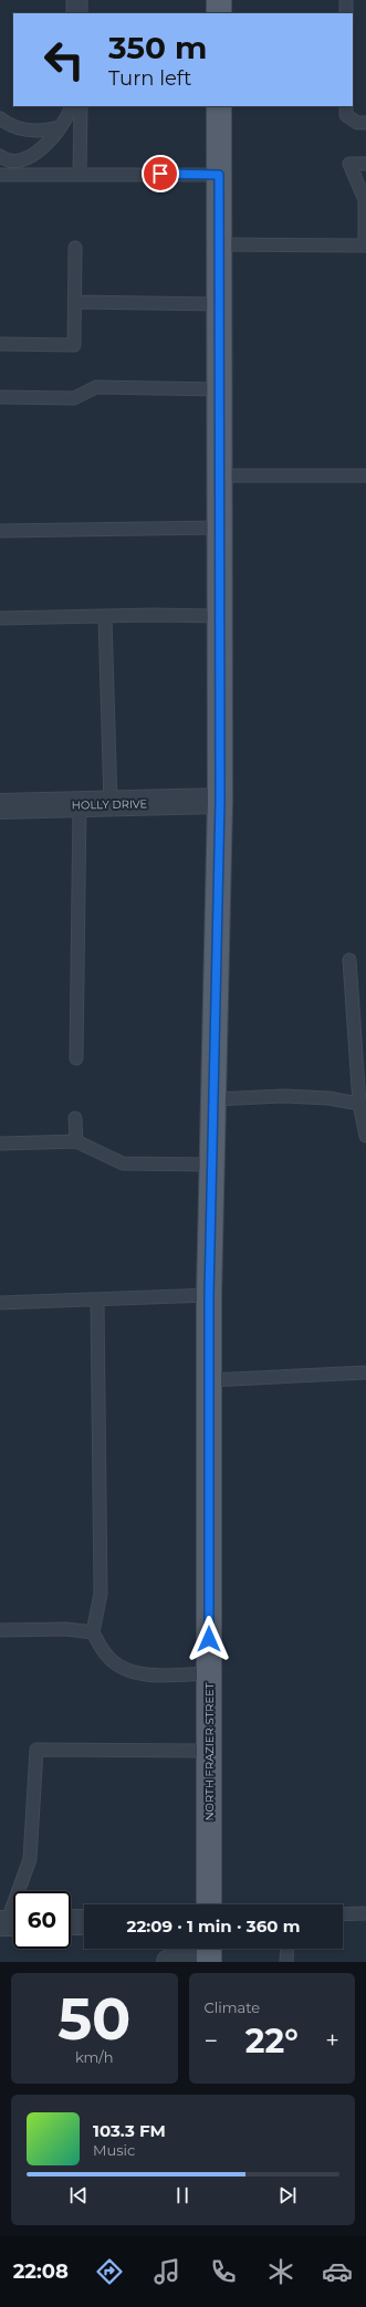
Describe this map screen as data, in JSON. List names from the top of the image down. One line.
{"streets":{"main road":["NORTH FRAZIER STREET"],"street":["HOLLY DRIVE"]},"crossings":[["HOLLY DRIVE","NORTH FRAZIER STREET"]],"page":{"turn":["350 m","Turn left"],"limit":"60","trip":"22:09 · 1 min · 360 m","tile":[["50","km/h"],"Climate"],"heat":["−","22°","+"],"song":["103.3 FM","Music"],"tabs":"22:08"}}
